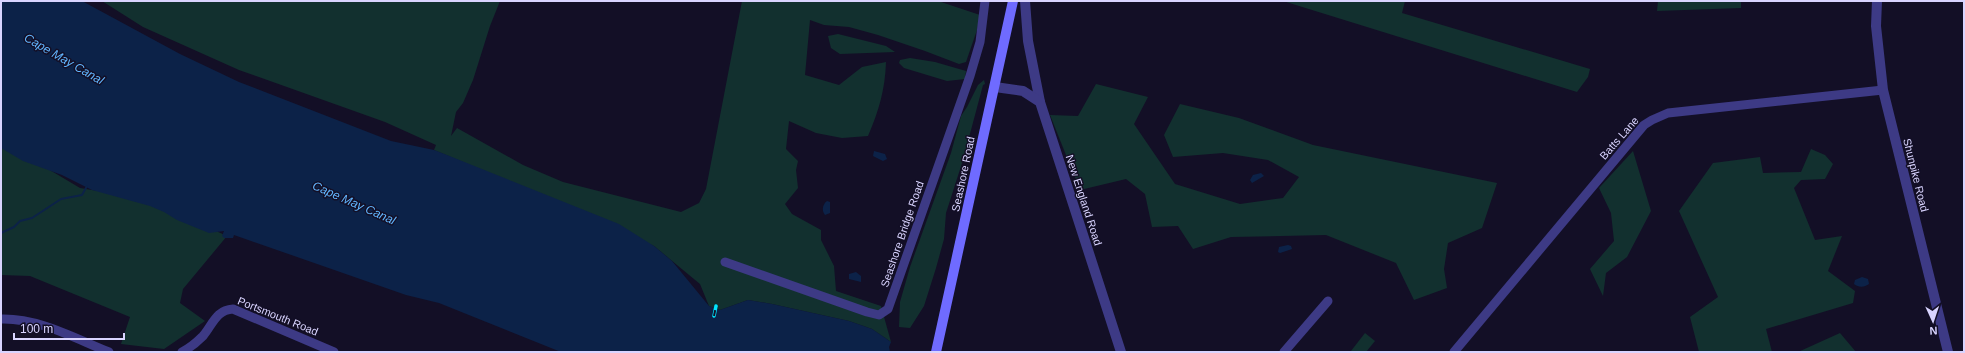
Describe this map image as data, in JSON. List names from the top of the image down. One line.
{"streets":{"main road":["Seashore Road"],"street":["Batts Lane","Shunpike Road","New England Road","Seashore Bridge Road","Portsmouth Road"]},"crossings":[["Batts Lane","Shunpike Road"]],"water":["Cape May Canal"],"scale_bar":"100 m","north":"bottom"}
